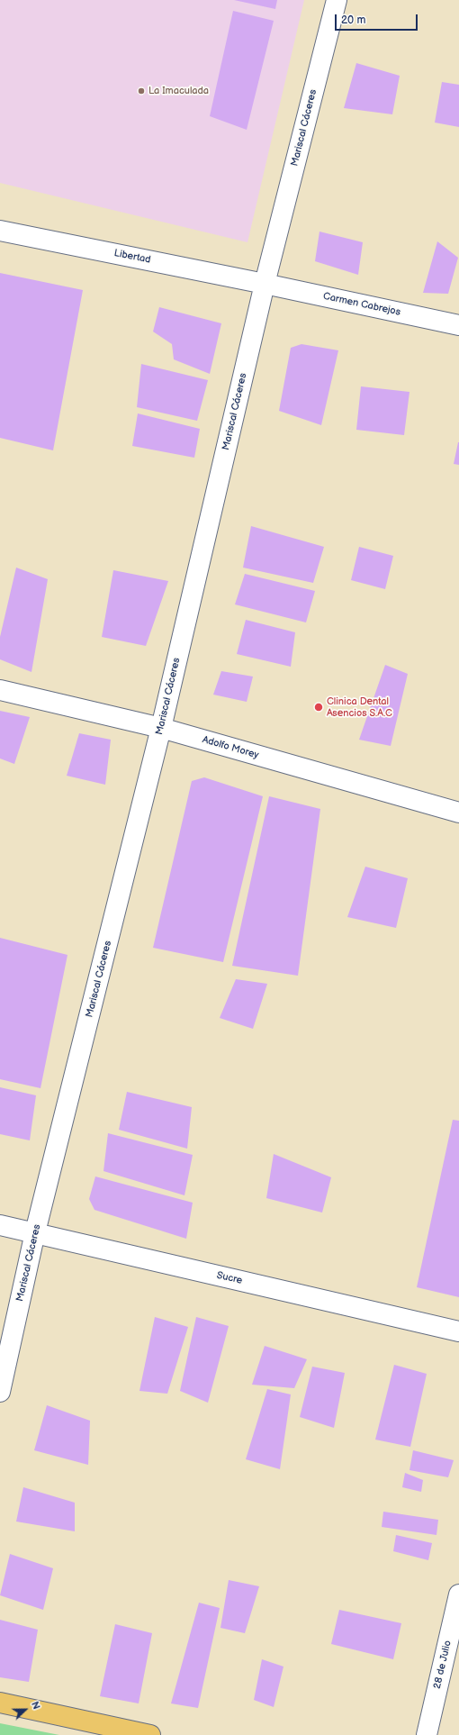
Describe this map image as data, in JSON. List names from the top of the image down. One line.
{"streets":{"street":["Mariscal Cáceres","Libertad","Carmen Cabrejos","Adolfo Morey","Sucre","28 de Julio"]},"crossings":[["Mariscal Cáceres","Libertad"],["Mariscal Cáceres","Carmen Cabrejos"],["Mariscal Cáceres","Adolfo Morey"],["Mariscal Cáceres","Sucre"],["Libertad","Carmen Cabrejos"]],"places":["La Imaculada","Clinica Dental Asencios S.A.C"],"scale_bar":"20 m","north":"right"}
